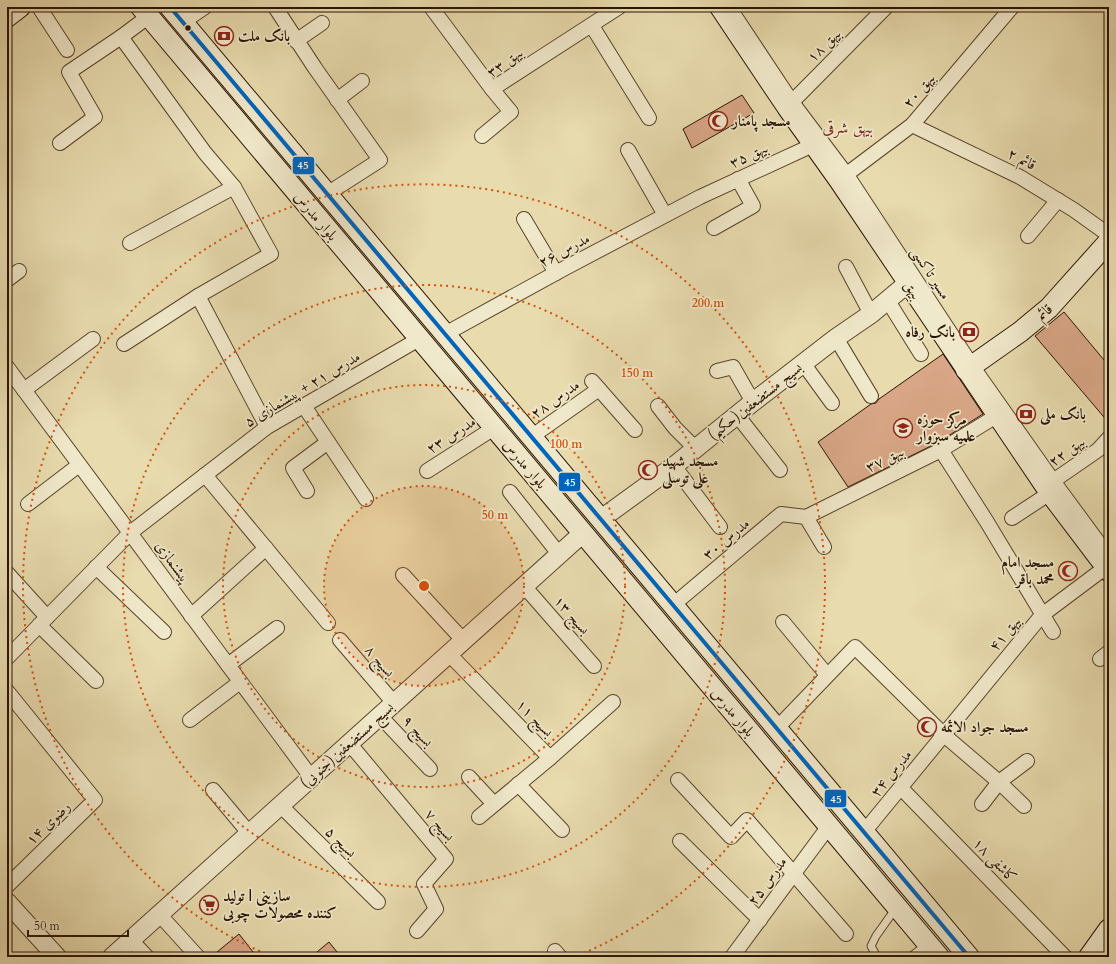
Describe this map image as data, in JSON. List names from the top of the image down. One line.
{"streets":{"main road":["بلوار مدرس","بیهق","قائم"],"street":["بیهق ۱۸","بیهق ۳۳","بیهق ۲۰","بیهق ۳۵","قائم ۲","مدرس ۲۶","مدرس ۲۱ + پیشنمازی ۵","مدرس ۲۸","بسیج مستضعفین(حکیم)","مدرس ۲۳","بیهق ۲۲","بیهق ۳۷","مدرس ۳۰","پیشنمازی","بسیج ۱۳","بیهق ۴۱","بسیج ۸","بسیج ۱۱","بسیج ۹","بسیج مستضعفین(جنوبی)","مدرس ۳۴","رضوی ۱۴","بسیج ۷","بسیج ۵","کاشفی ۱۸","مدرس ۲۵"],"lane":["مسیر تاکسی"]},"crossings":[["بیهق ۱۸","مسیر تاکسی"],["بیهق ۱۸","بیهق"],["بیهق ۲۰","قائم ۲"],["بیهق ۲۰","مسیر تاکسی"],["بیهق ۲۰","بیهق"],["بیهق ۳۵","مدرس ۲۶"],["بیهق ۳۵","بیهق"],["بلوار مدرس","مدرس ۲۶"],["بلوار مدرس","مدرس ۲۱ + پیشنمازی ۵"],["بلوار مدرس","مدرس ۲۸"],["بلوار مدرس","بسیج مستضعفین(حکیم)"],["بلوار مدرس","مدرس ۲۳"],["بلوار مدرس","مدرس ۳۰"],["بلوار مدرس","بسیج مستضعفین(جنوبی)"],["بلوار مدرس","مدرس ۳۴"],["بلوار مدرس","مدرس ۲۵"],["مسیر تاکسی","بیهق"],["مسیر تاکسی","قائم"],["مسیر تاکسی","بیهق ۲۲"],["بیهق","قائم"],["بیهق","بسیج مستضعفین(حکیم)"],["بیهق","بیهق ۲۲"],["بیهق","بیهق ۳۷"],["بیهق","بیهق ۴۱"],["مدرس ۲۱ + پیشنمازی ۵","پیشنمازی"],["بیهق ۳۷","مدرس ۳۰"],["پیشنمازی","بسیج مستضعفین(جنوبی)"],["بسیج ۱۳","بسیج مستضعفین(جنوبی)"],["بیهق ۴۱","مدرس ۳۴"],["بسیج ۸","بسیج مستضعفین(جنوبی)"],["بسیج ۱۱","بسیج مستضعفین(جنوبی)"],["بسیج ۹","بسیج مستضعفین(جنوبی)"],["بسیج مستضعفین(جنوبی)","بسیج ۷"],["بسیج مستضعفین(جنوبی)","بسیج ۵"],["مدرس ۳۴","کاشفی ۱۸"]],"districts":["بیهق شرقی"],"places":{"bank":["بانک ملت","بانک رفاه","بانک ملی"],"mosque":["مسجد پامنار","مسجد شهید علی توسلی","مسجد امام محمد باقر","مسجد جواد الائمه"],"school or university":["مرکز حوزه علمیه سبزوار"],"supermarket":["سازینی | تولید کننده محصولات چوبی"]},"lines":["transit line 45"],"scale_bar":"50 m","rings":["200 m","150 m","100 m","50 m"]}
